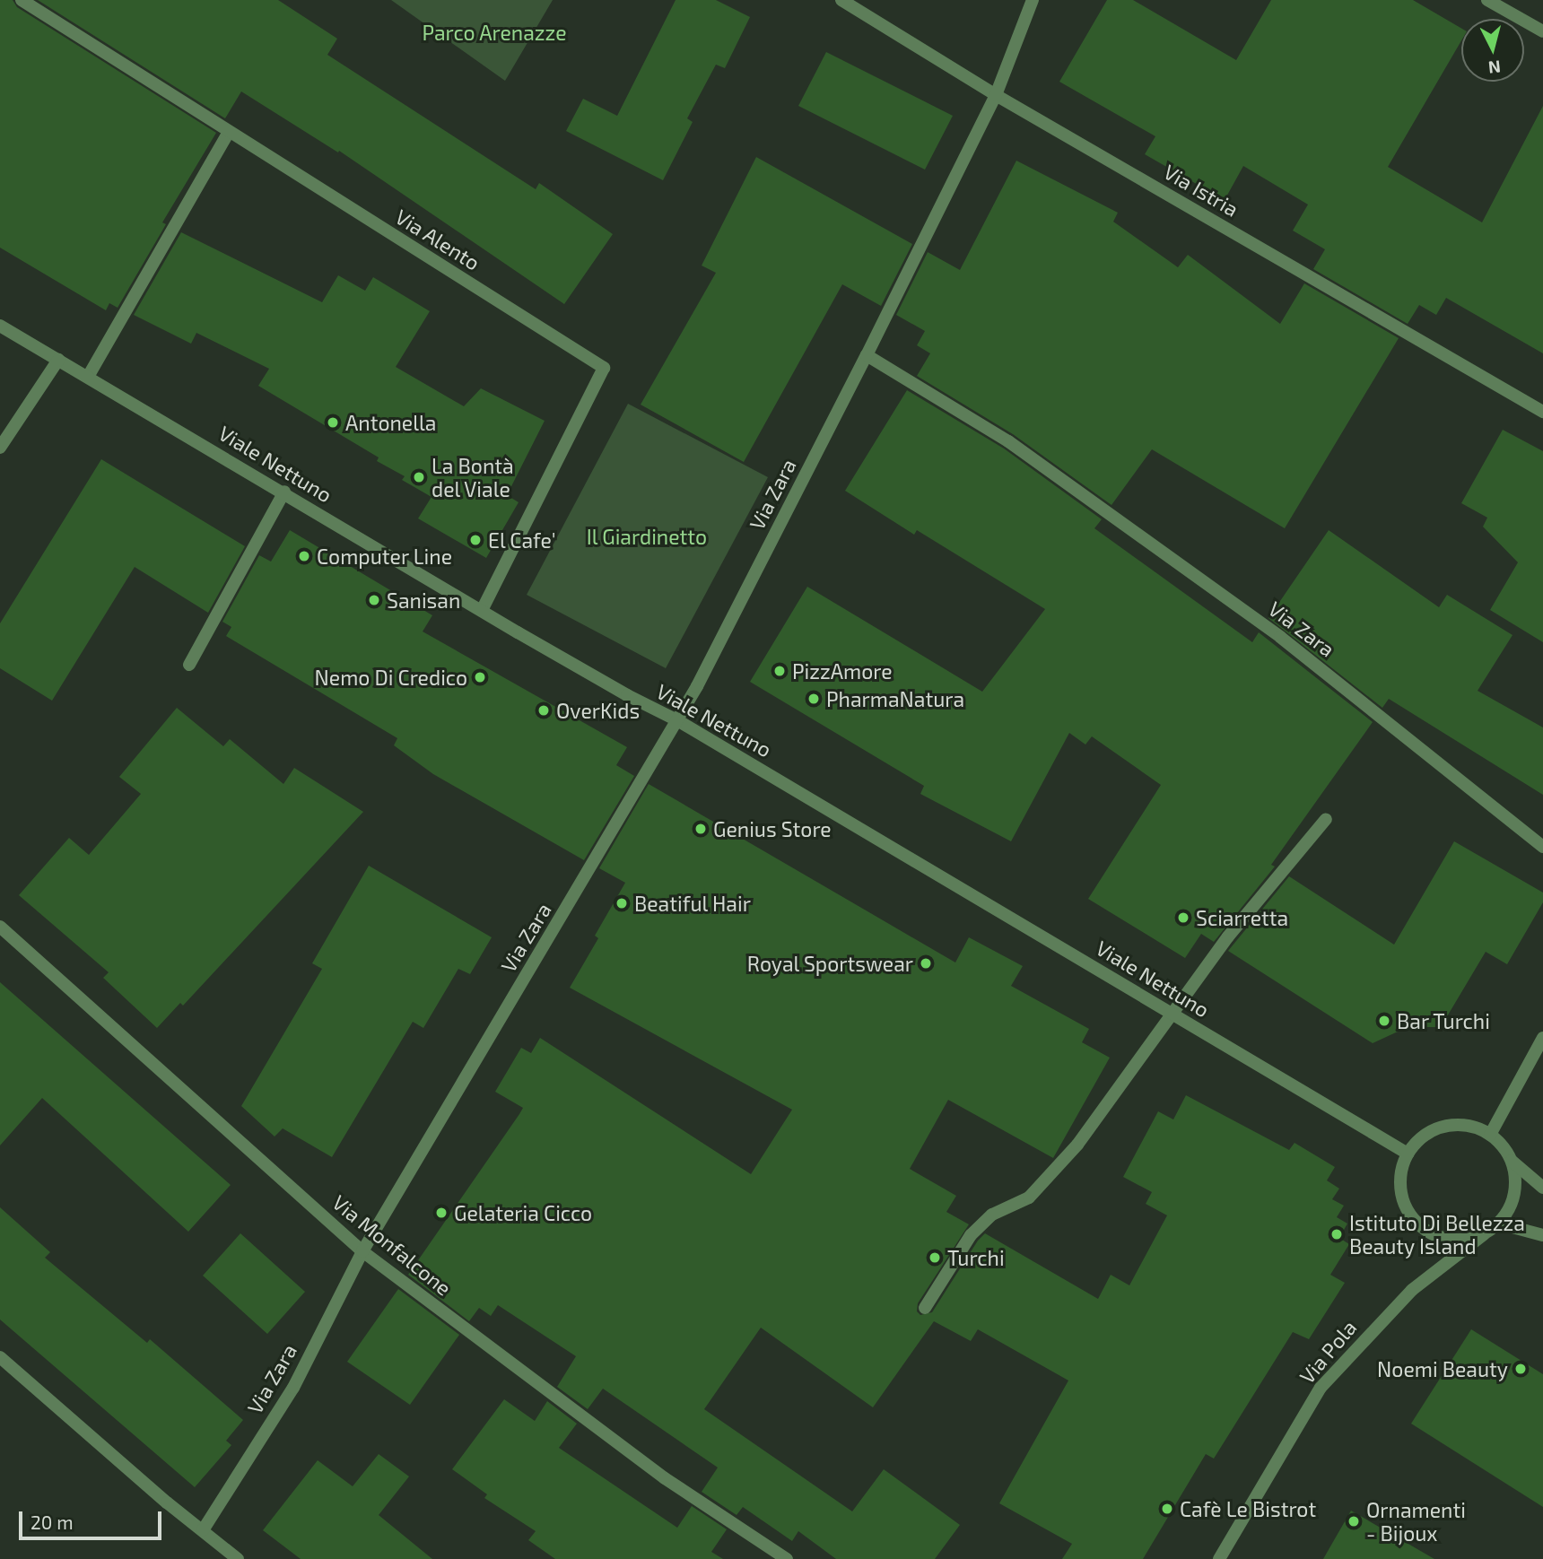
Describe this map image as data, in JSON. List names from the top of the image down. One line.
{"streets":{"street":["Via Istria","Via Alento","Viale Nettuno","Via Zara","Via Monfalcone","Via Pola"]},"crossings":[["Via Istria","Via Zara"],["Via Alento","Viale Nettuno"],["Viale Nettuno","Via Zara"],["Viale Nettuno","Via Pola"],["Via Zara","Via Monfalcone"]],"parks":["Parco Arenazze","Il Giardinetto"],"places":["Antonella","La Bontà del Viale","El Cafe'","Computer Line","Sanisan","PizzAmore","Nemo Di Credico","PharmaNatura","OverKids","Genius Store","Beatiful Hair","Sciarretta","Royal Sportswear","Bar Turchi","Gelateria Cicco","Istituto Di Bellezza Beauty Island","Turchi","Noemi Beauty","Cafè Le Bistrot","Ornamenti - Bijoux"],"scale_bar":"20 m","north":"bottom"}
